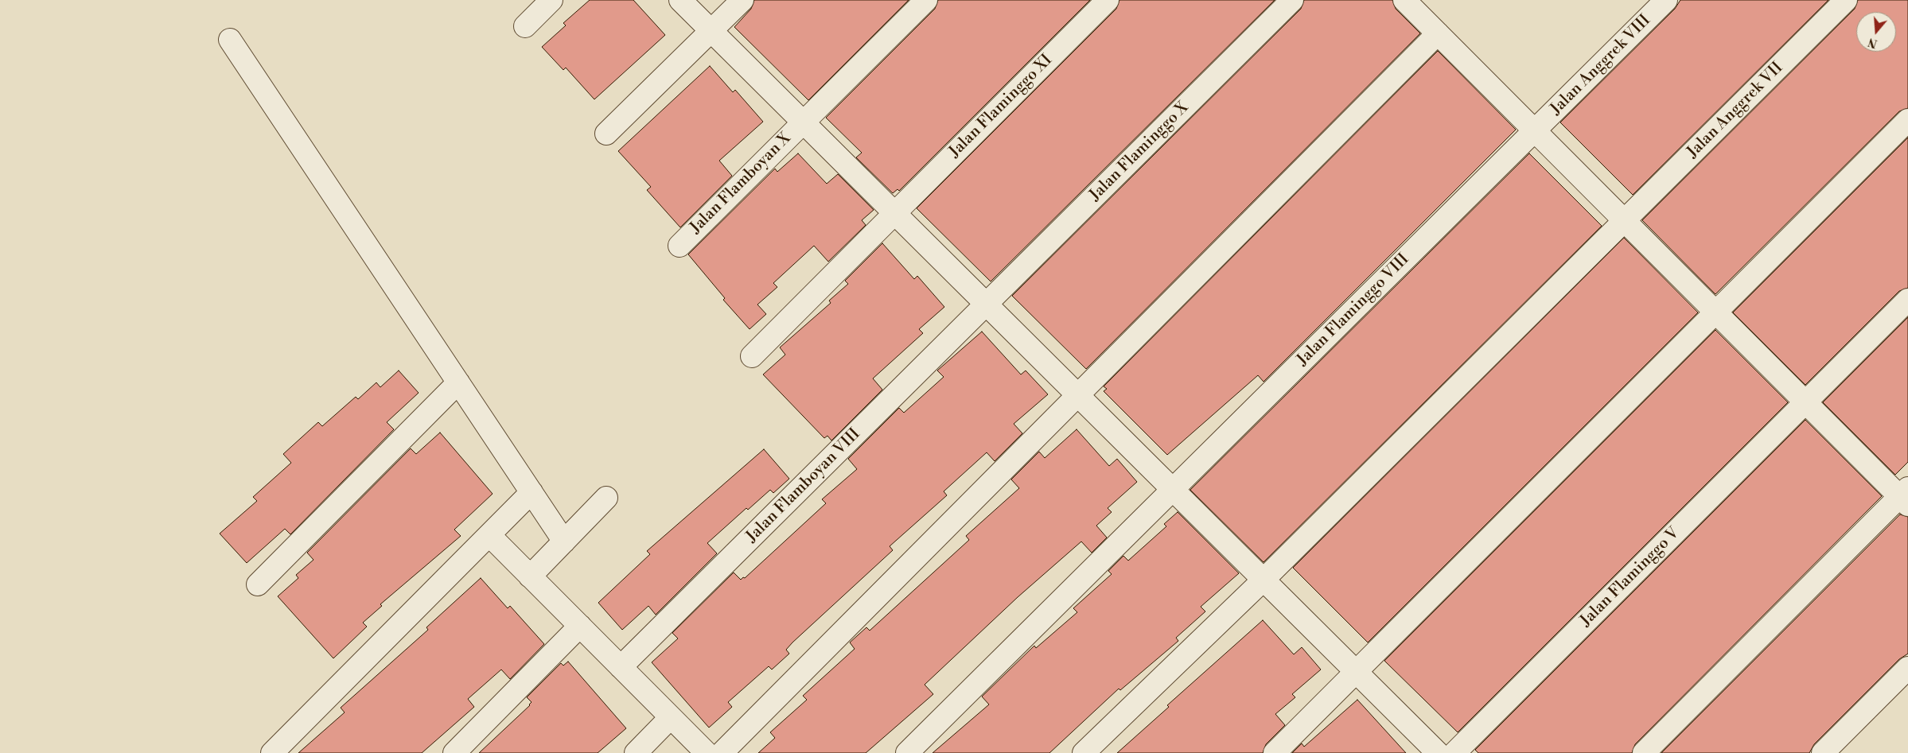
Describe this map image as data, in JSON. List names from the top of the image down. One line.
{"streets":{"street":["Jalan Anggrek VIII","Jalan Flaminggo XI","Jalan Anggrek VII","Jalan Flaminggo X","Jalan Flamboyan X","Jalan Flaminggo VIII","Jalan Flamboyan VIII","Jalan Flaminggo V"]},"crossings":[["Jalan Anggrek VIII","Jalan Flaminggo VIII"],["Jalan Flaminggo X","Jalan Flamboyan VIII"]],"north":"bottom"}
